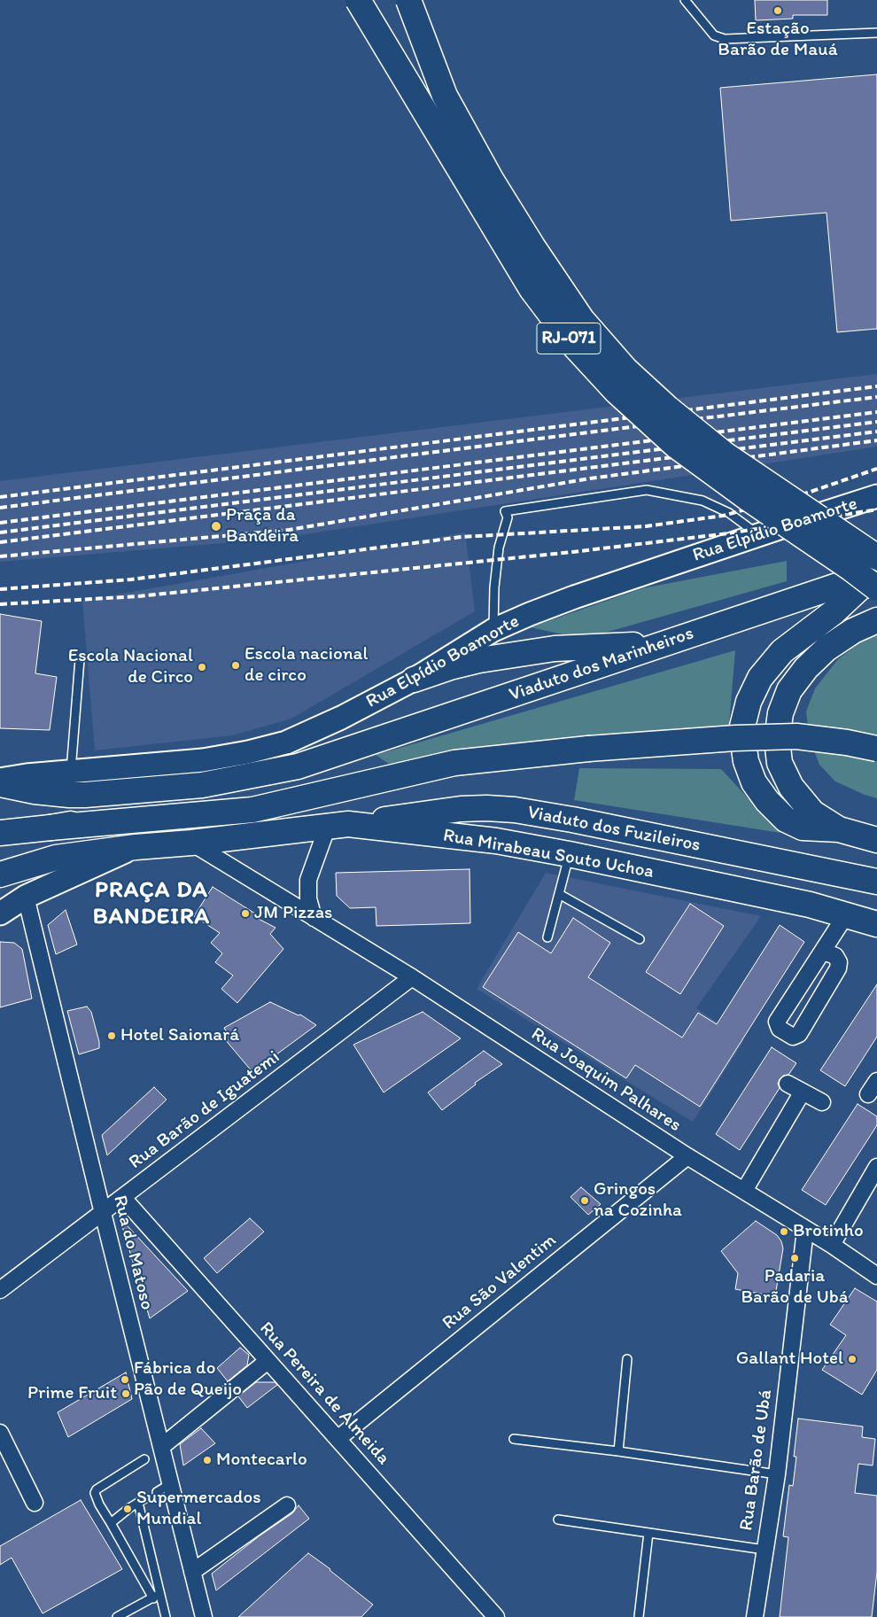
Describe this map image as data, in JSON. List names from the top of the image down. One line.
{"streets":{"main road":["RJ-071","Rua Elpídio Boamorte","Viaduto dos Marinheiros","Viaduto dos Fuzileiros","Rua Mirabeau Souto Uchoa"],"street":["Rua Joaquim Palhares","Rua Barão de Iguatemi","Rua do Matoso","Rua São Valentim","Rua Pereira de Almeida","Rua Barão de Ubá"]},"crossings":[["RJ-071","Viaduto dos Marinheiros"],["Viaduto dos Fuzileiros","Rua Mirabeau Souto Uchoa"],["Rua Mirabeau Souto Uchoa","Rua Joaquim Palhares"],["Rua Joaquim Palhares","Rua Barão de Iguatemi"],["Rua Joaquim Palhares","Rua São Valentim"],["Rua Joaquim Palhares","Rua Barão de Ubá"],["Rua Barão de Iguatemi","Rua do Matoso"],["Rua Barão de Iguatemi","Rua Pereira de Almeida"],["Rua São Valentim","Rua Pereira de Almeida"]],"districts":["PRAÇA DA BANDEIRA"],"places":["Estação Barão de Mauá","Praça da Bandeira","Escola nacional de circo","Escola Nacional de Circo","JM Pizzas","Hotel Saionará","Gringos na Cozinha","Brotinho","Padaria Barão de Ubá","Gallant Hotel","Fábrica do Pão de Queijo","Prime Fruit","Montecarlo","Supermercados Mundial"]}
